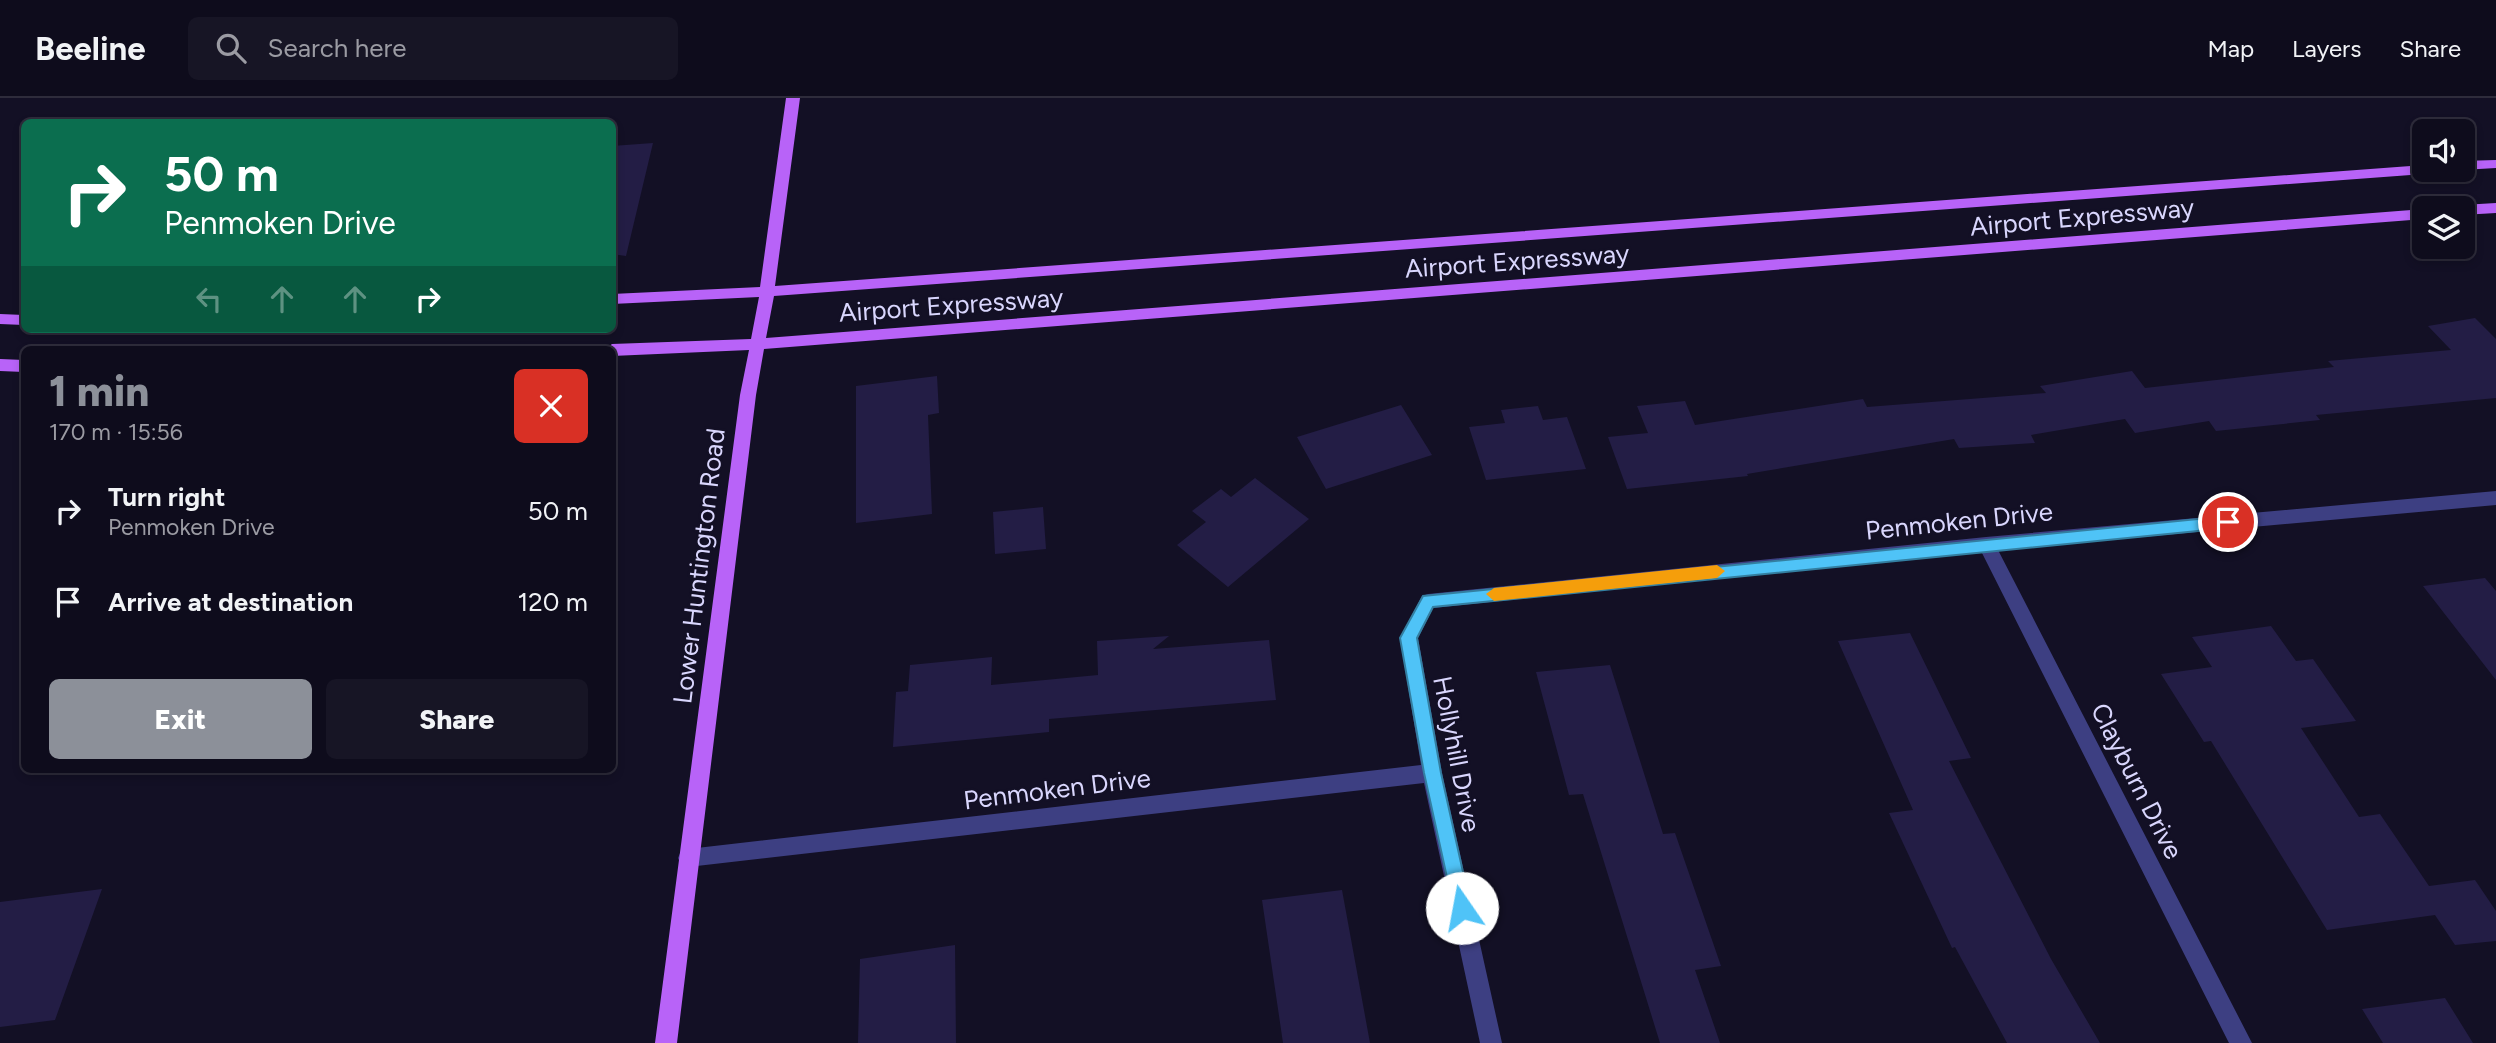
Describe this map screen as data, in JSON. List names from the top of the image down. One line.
{"streets":{"main road":["Airport Expressway","Lower Huntington Road"],"street":["Penmoken Drive","Hollyhill Drive","Clayburn Drive"]},"crossings":[["Airport Expressway","Lower Huntington Road"],["Penmoken Drive","Lower Huntington Road"],["Penmoken Drive","Hollyhill Drive"],["Penmoken Drive","Clayburn Drive"]],"page":{"header":"Beeline","search":"Search here","nav":["Map","Layers","Share"],"turn":["50 m","Penmoken Drive"],"heading":["1 min","170 m · 15:56"],"list":[{"name":"Turn right","note":"Penmoken Drive","value":"50 m"},{"name":"Arrive at destination","value":"120 m"}],"buttons":["Exit","Share"]}}
